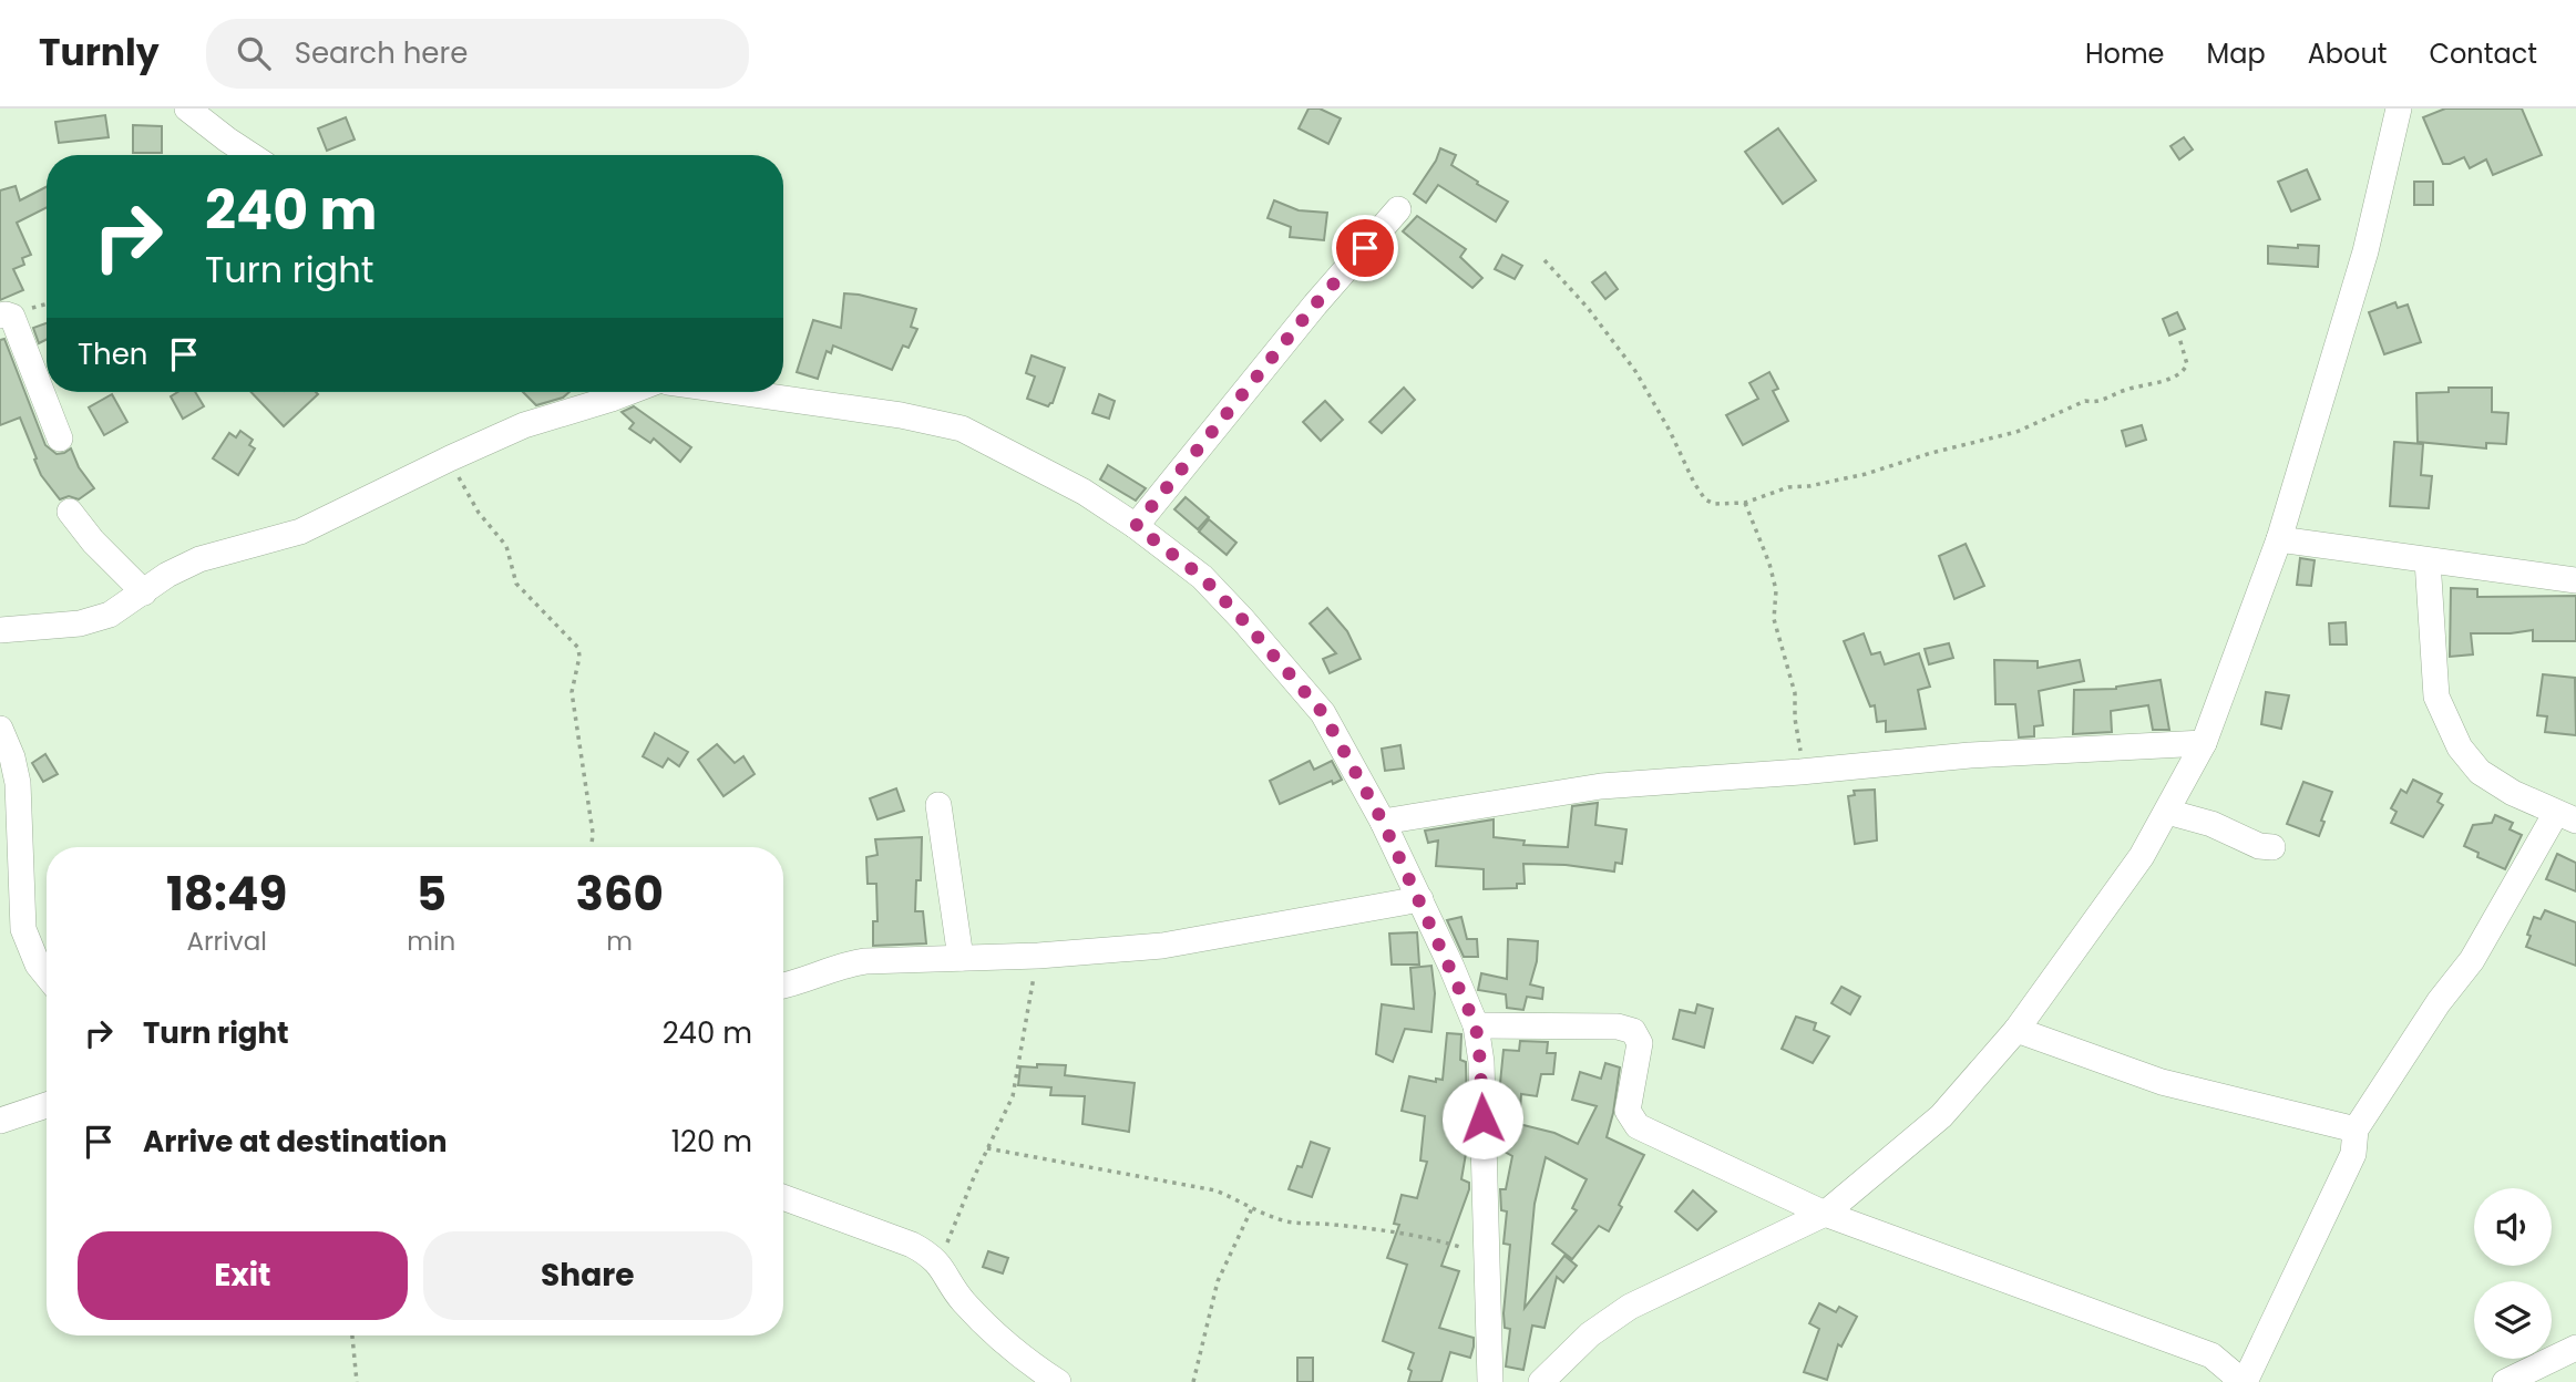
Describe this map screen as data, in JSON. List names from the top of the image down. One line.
{"page":{"header":"Turnly","search":"Search here","nav":["Home","Map","About","Contact"],"turn":["240 m","Turn right"],"then":"Then","eta":["18:49","Arrival","5","min","360","m"],"list":[{"name":"Turn right","value":"240 m"},{"name":"Arrive at destination","value":"120 m"}],"buttons":["Exit","Share"]}}
